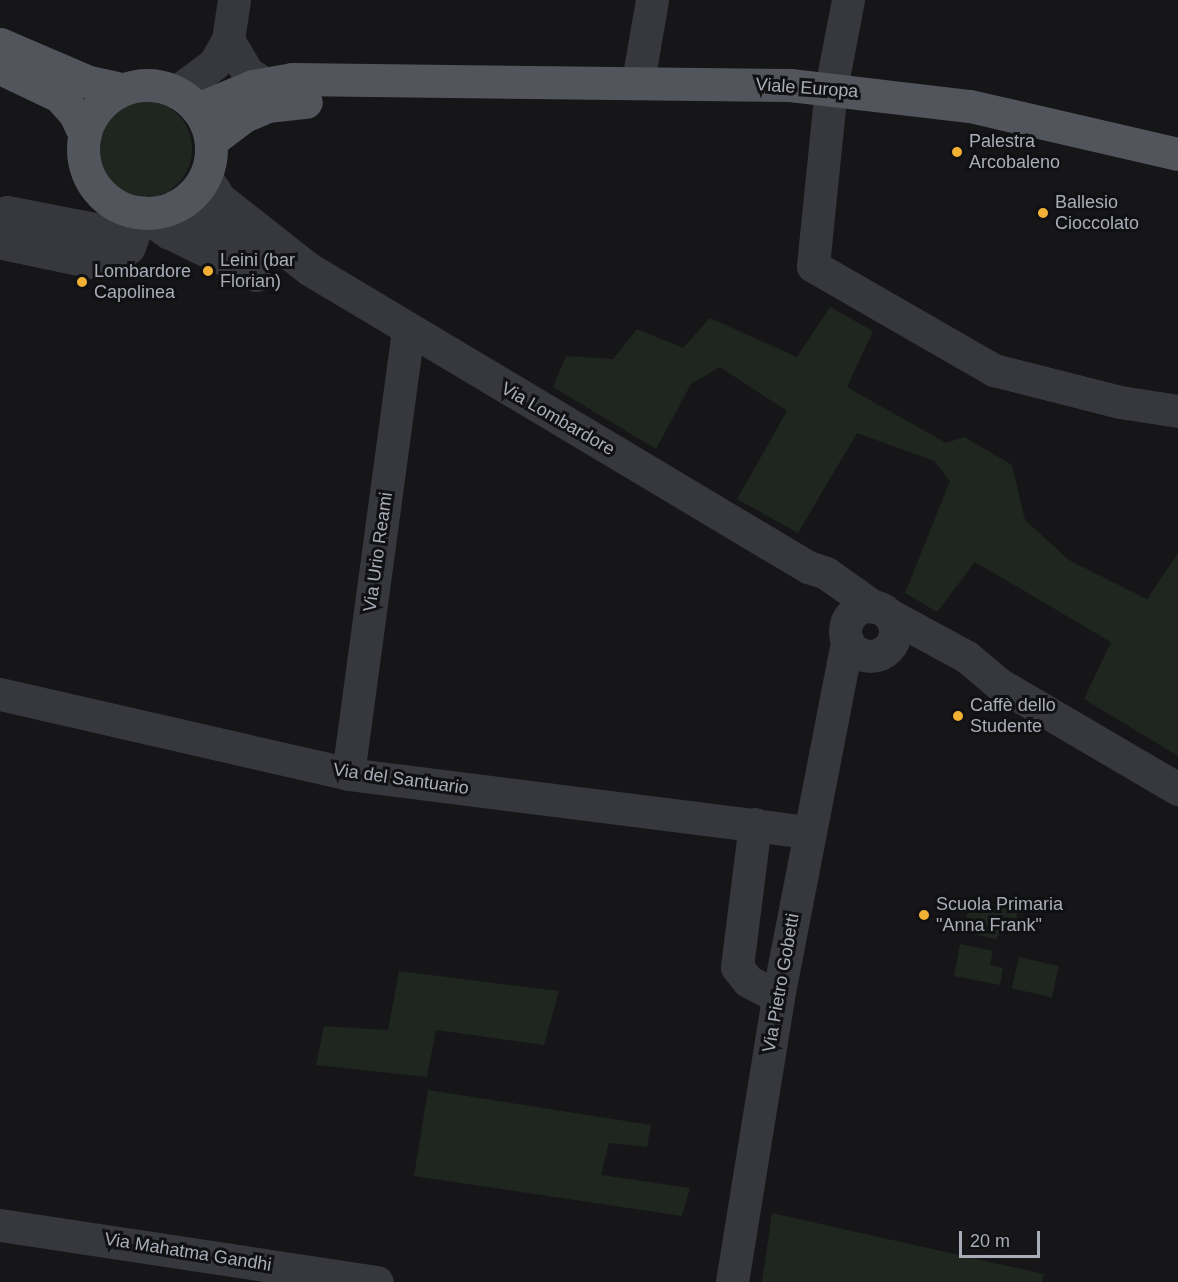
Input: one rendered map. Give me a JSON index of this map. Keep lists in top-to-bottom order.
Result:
{
  "streets": {
    "main road": ["Viale Europa"],
    "street": [
      "Via Lombardore",
      "Via Urio Reami",
      "Via del Santuario",
      "Via Pietro Gobetti",
      "Via Mahatma Gandhi"
    ]
  },
  "crossings": [
    ["Viale Europa", "Via Lombardore"],
    ["Via Lombardore", "Via Urio Reami"],
    ["Via Lombardore", "Via Pietro Gobetti"],
    ["Via Urio Reami", "Via del Santuario"],
    ["Via del Santuario", "Via Pietro Gobetti"]
  ],
  "places": [
    "Palestra Arcobaleno",
    "Ballesio Cioccolato",
    "Leini (bar Florian)",
    "Lombardore Capolinea",
    "Caffè dello Studente",
    "Scuola Primaria \"Anna Frank\""
  ],
  "scale_bar": "20 m"
}
